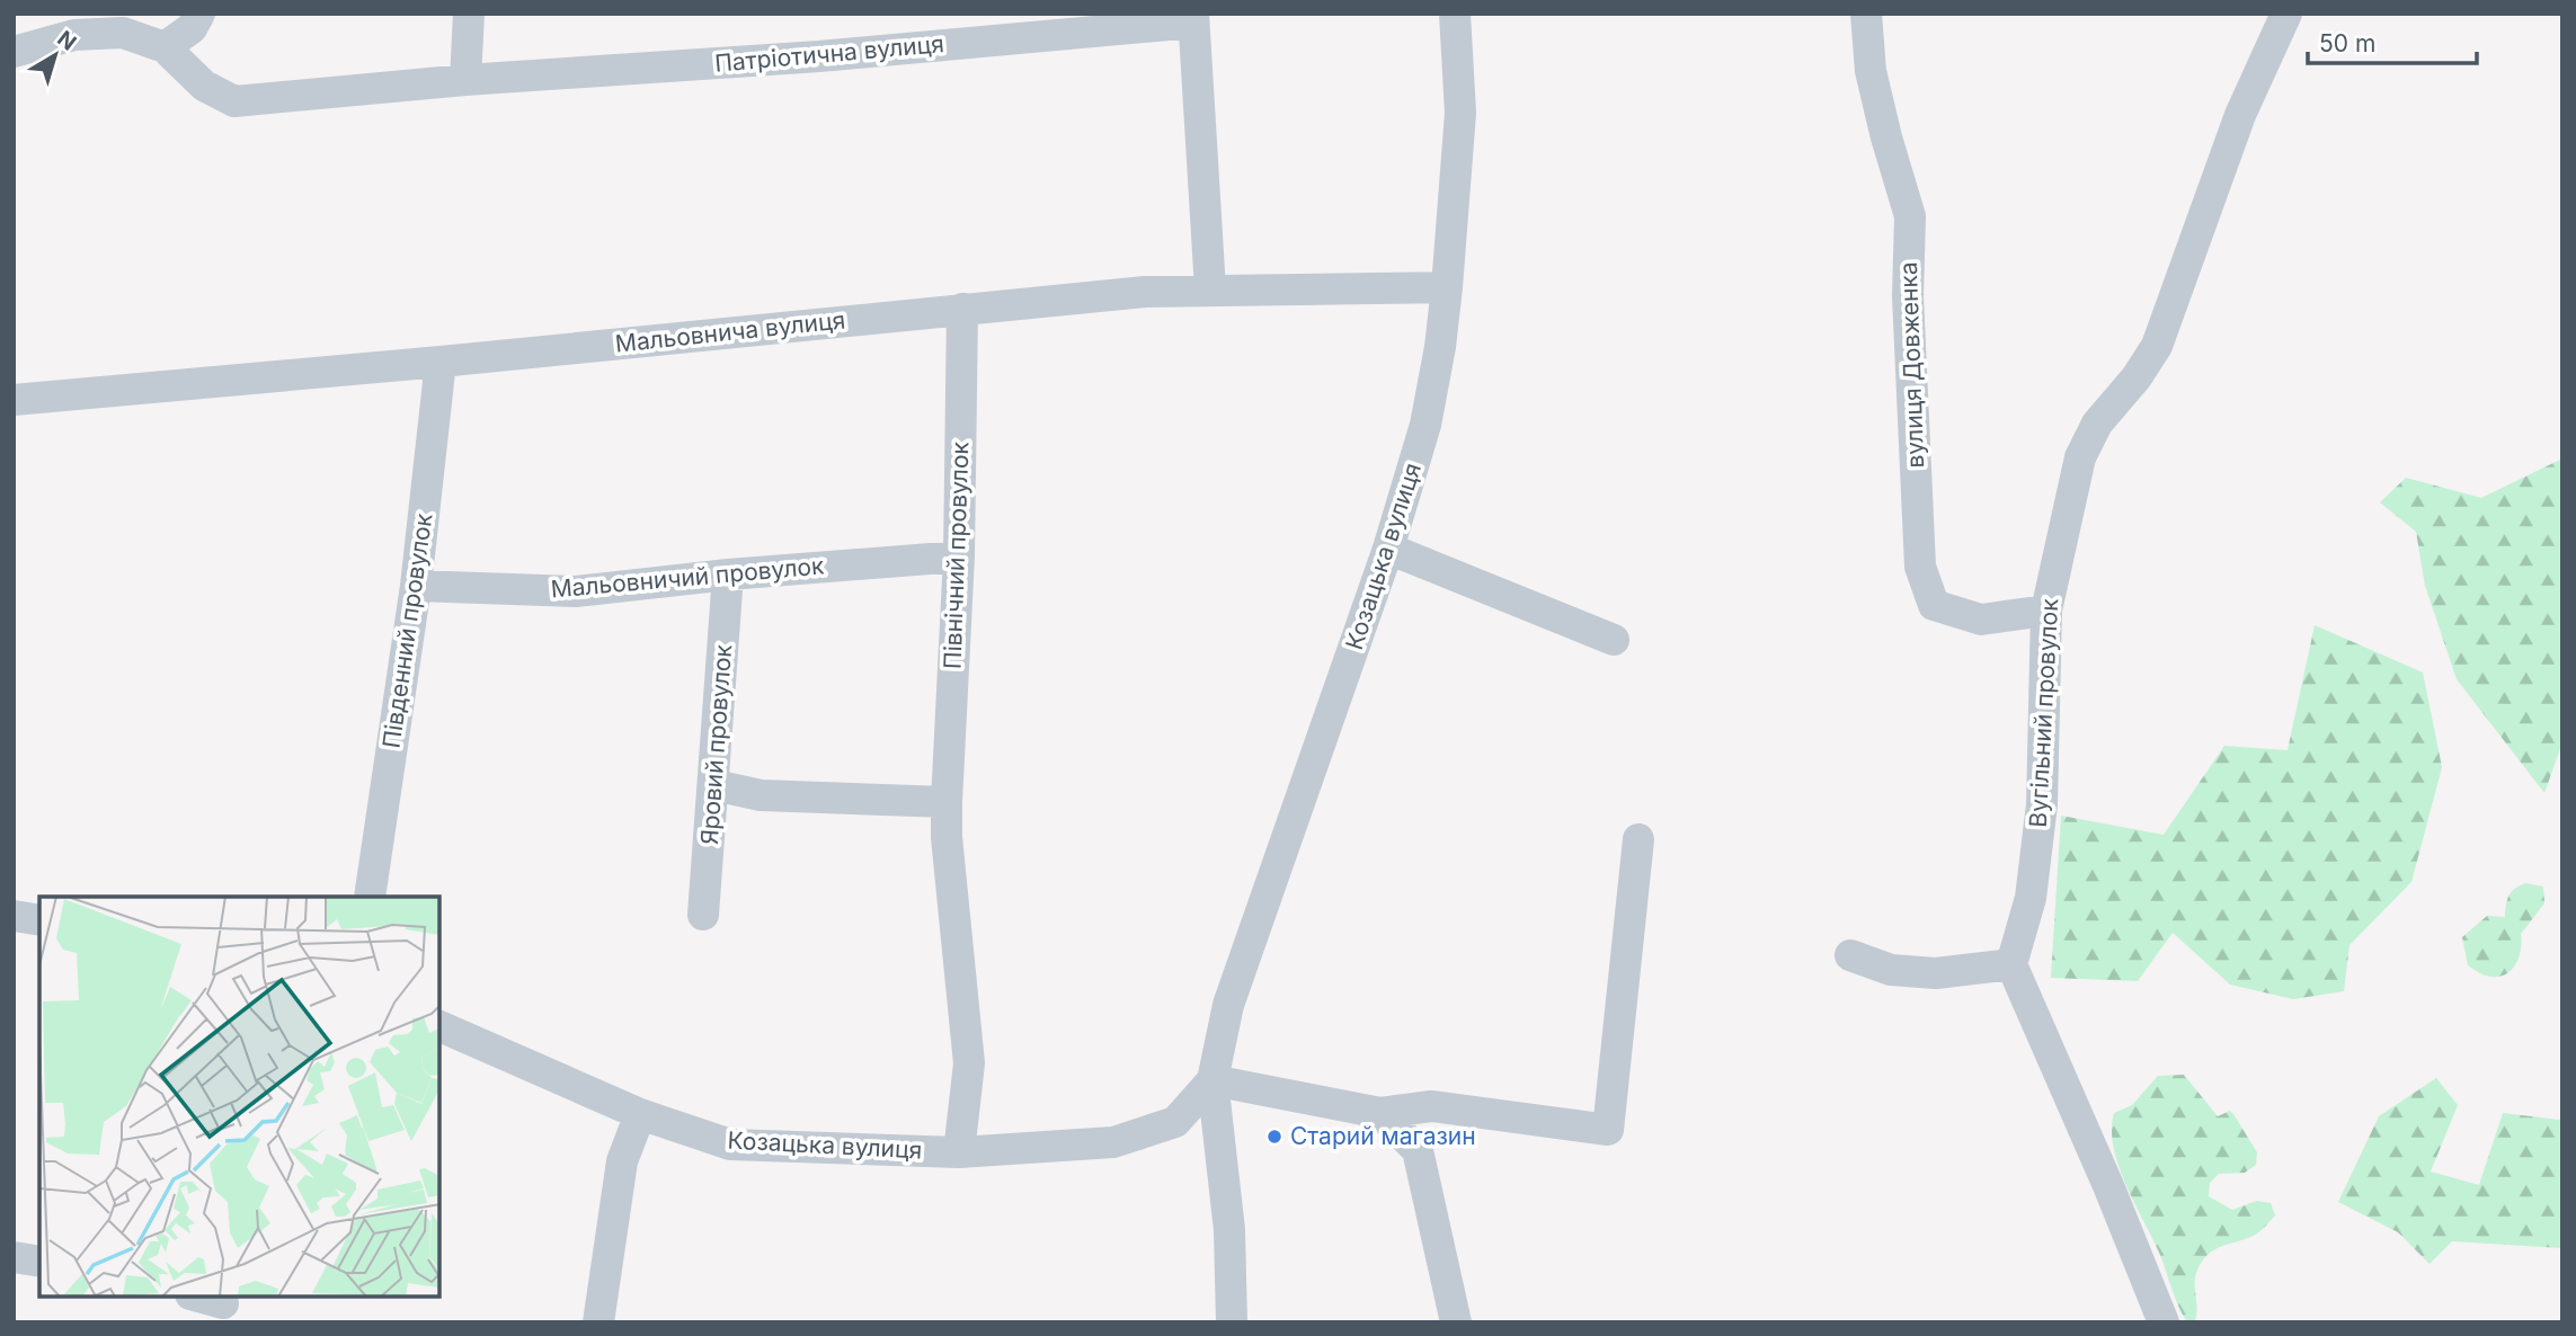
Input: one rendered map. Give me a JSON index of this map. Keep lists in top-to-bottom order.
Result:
{
  "streets": {
    "street": [
      "Патріотична вулиця",
      "Мальовнича вулиця",
      "вулиця Довженка",
      "Північний провулок",
      "Козацька вулиця",
      "Мальовничий провулок",
      "Південний провулок",
      "Вугільний провулок",
      "Яровий провулок"
    ]
  },
  "crossings": [
    ["Патріотична вулиця", "Мальовнича вулиця"],
    ["Мальовнича вулиця", "Північний провулок"],
    ["Мальовнича вулиця", "Козацька вулиця"],
    ["Мальовнича вулиця", "Південний провулок"],
    ["вулиця Довженка", "Вугільний провулок"],
    ["Північний провулок", "Козацька вулиця"],
    ["Північний провулок", "Мальовничий провулок"],
    ["Мальовничий провулок", "Південний провулок"],
    ["Мальовничий провулок", "Яровий провулок"]
  ],
  "places": ["Старий магазин"],
  "scale_bar": "50 m",
  "north": "top right"
}
